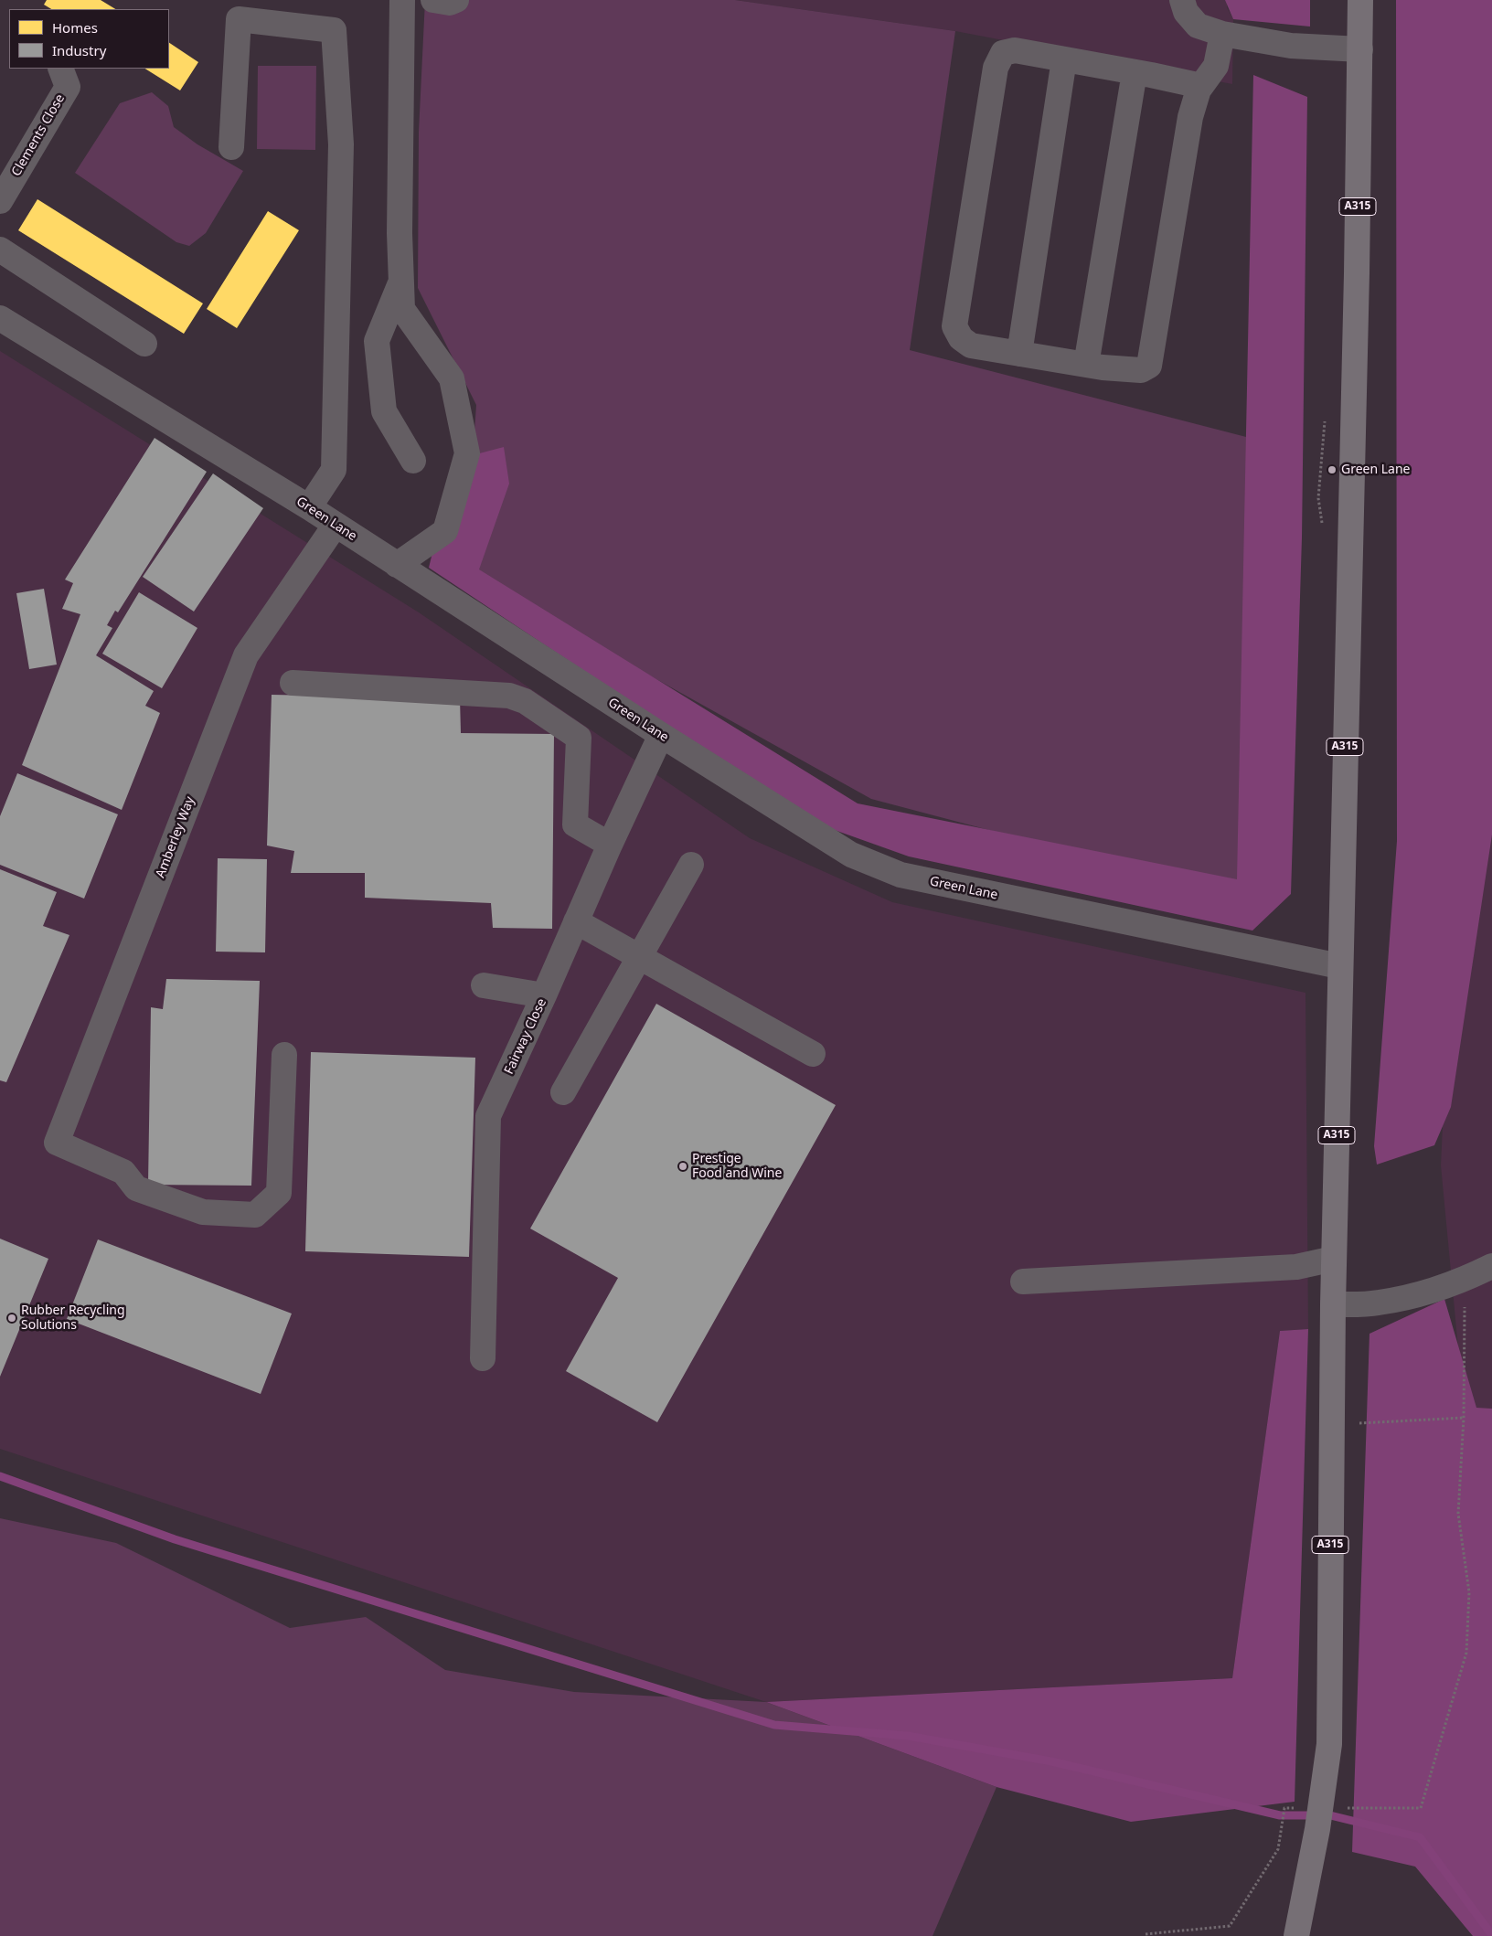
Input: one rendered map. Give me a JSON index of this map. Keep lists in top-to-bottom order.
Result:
{
  "streets": {
    "main road": ["A315"],
    "street": [
      "Clements Close",
      "Green Lane",
      "Amberley Way",
      "Fairway Close"
    ]
  },
  "crossings": [
    ["A315", "Green Lane"],
    ["Green Lane", "Amberley Way"],
    ["Green Lane", "Fairway Close"]
  ],
  "places": ["Green Lane", "Prestige Food and Wine", "Rubber Recycling Solutions"],
  "legend": ["Homes", "Industry"]
}
